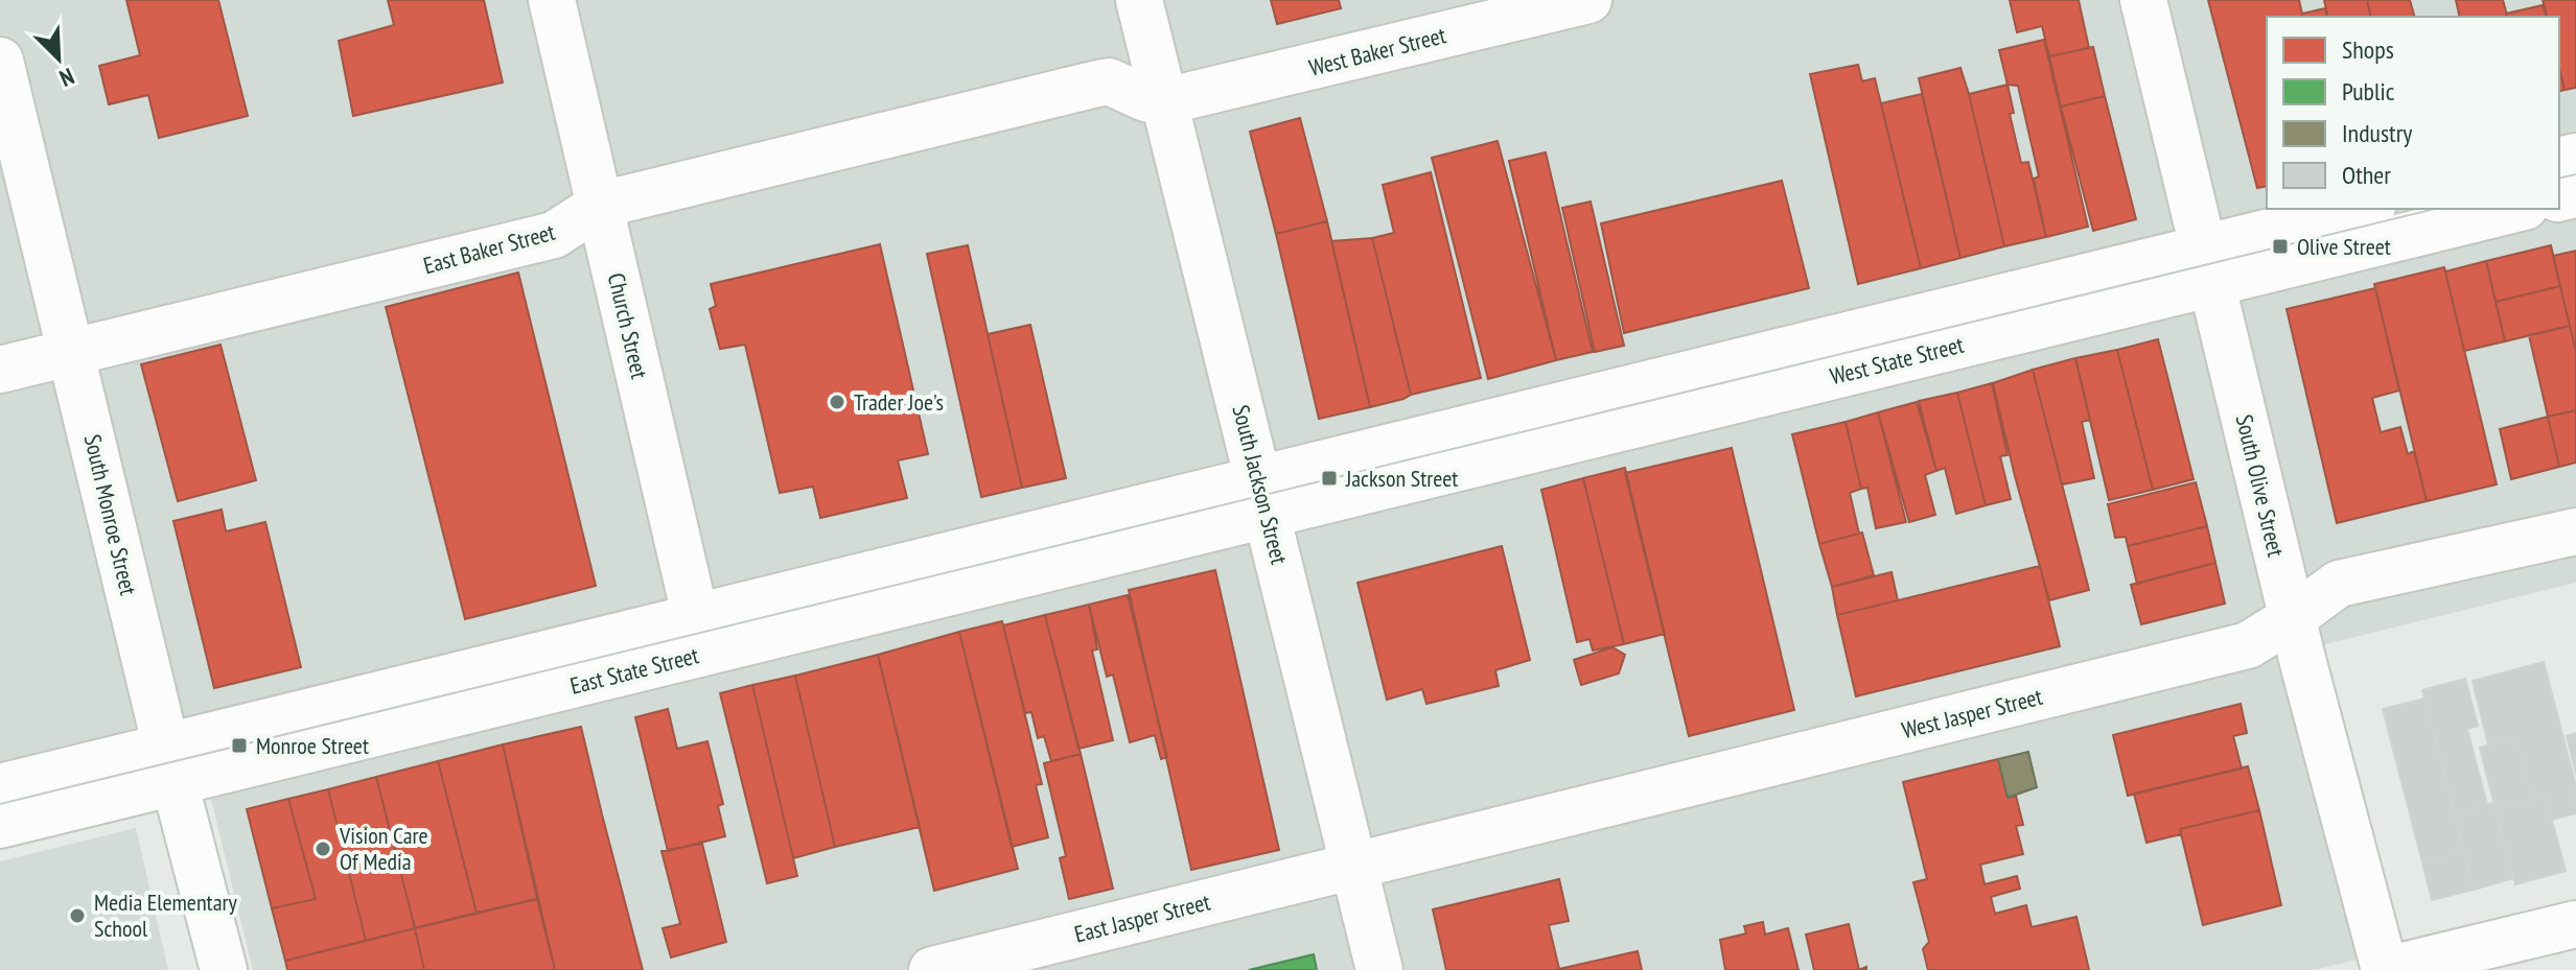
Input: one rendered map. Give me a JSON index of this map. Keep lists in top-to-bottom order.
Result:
{
  "streets": {
    "street": [
      "West Baker Street",
      "East Baker Street",
      "Church Street",
      "West State Street",
      "South Jackson Street",
      "South Olive Street",
      "South Monroe Street",
      "East State Street",
      "West Jasper Street",
      "East Jasper Street"
    ]
  },
  "crossings": [
    ["West Baker Street", "East Baker Street"],
    ["West Baker Street", "South Jackson Street"],
    ["East Baker Street", "Church Street"],
    ["East Baker Street", "South Jackson Street"],
    ["East Baker Street", "South Monroe Street"],
    ["Church Street", "East State Street"],
    ["West State Street", "South Jackson Street"],
    ["West State Street", "South Olive Street"],
    ["West State Street", "East State Street"],
    ["South Jackson Street", "East State Street"],
    ["South Jackson Street", "West Jasper Street"],
    ["South Jackson Street", "East Jasper Street"],
    ["South Olive Street", "West Jasper Street"],
    ["South Monroe Street", "East State Street"],
    ["West Jasper Street", "East Jasper Street"]
  ],
  "places": {
    "transit": ["Olive Street", "Jackson Street", "Monroe Street"],
    "other": ["Trader Joe's", "Vision Care Of Media", "Media Elementary School"]
  },
  "legend": [
    "Shops",
    "Public",
    "Industry",
    "Other"
  ],
  "north": "bottom right"
}
